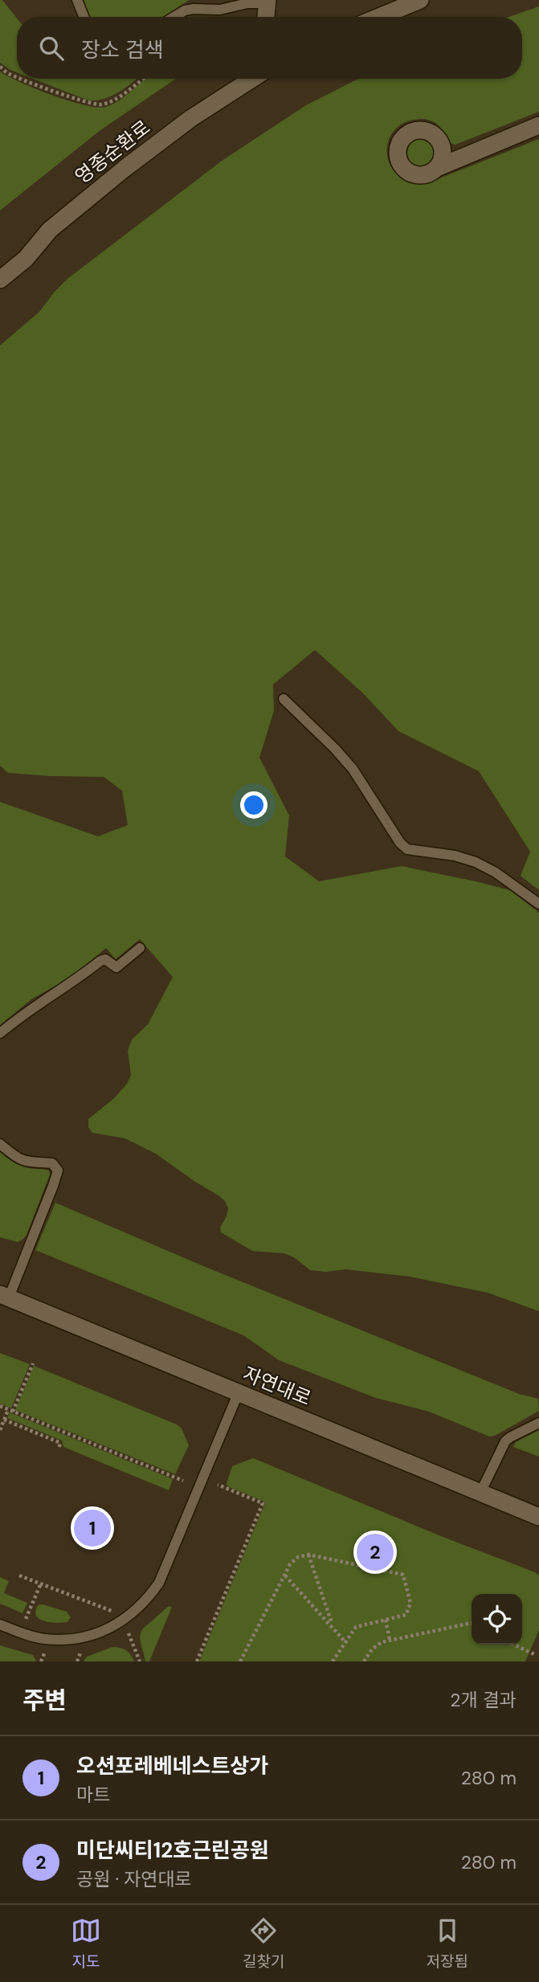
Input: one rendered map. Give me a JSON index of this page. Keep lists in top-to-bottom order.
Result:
{
  "streets": {
    "main road": ["영종순환로", "자연대로"]
  },
  "page": {
    "search": "장소 검색",
    "pins": ["1", "2"],
    "heading": ["주변", "2개 결과"],
    "list": [
      {
        "mark": "1",
        "name": "오션포레베네스트상가",
        "note": "마트",
        "value": "280 m"
      },
      {
        "mark": "2",
        "name": "미단씨티12호근린공원",
        "note": "공원 · 자연대로",
        "value": "280 m"
      }
    ],
    "nav": ["지도", "길찾기", "저장됨"]
  }
}
